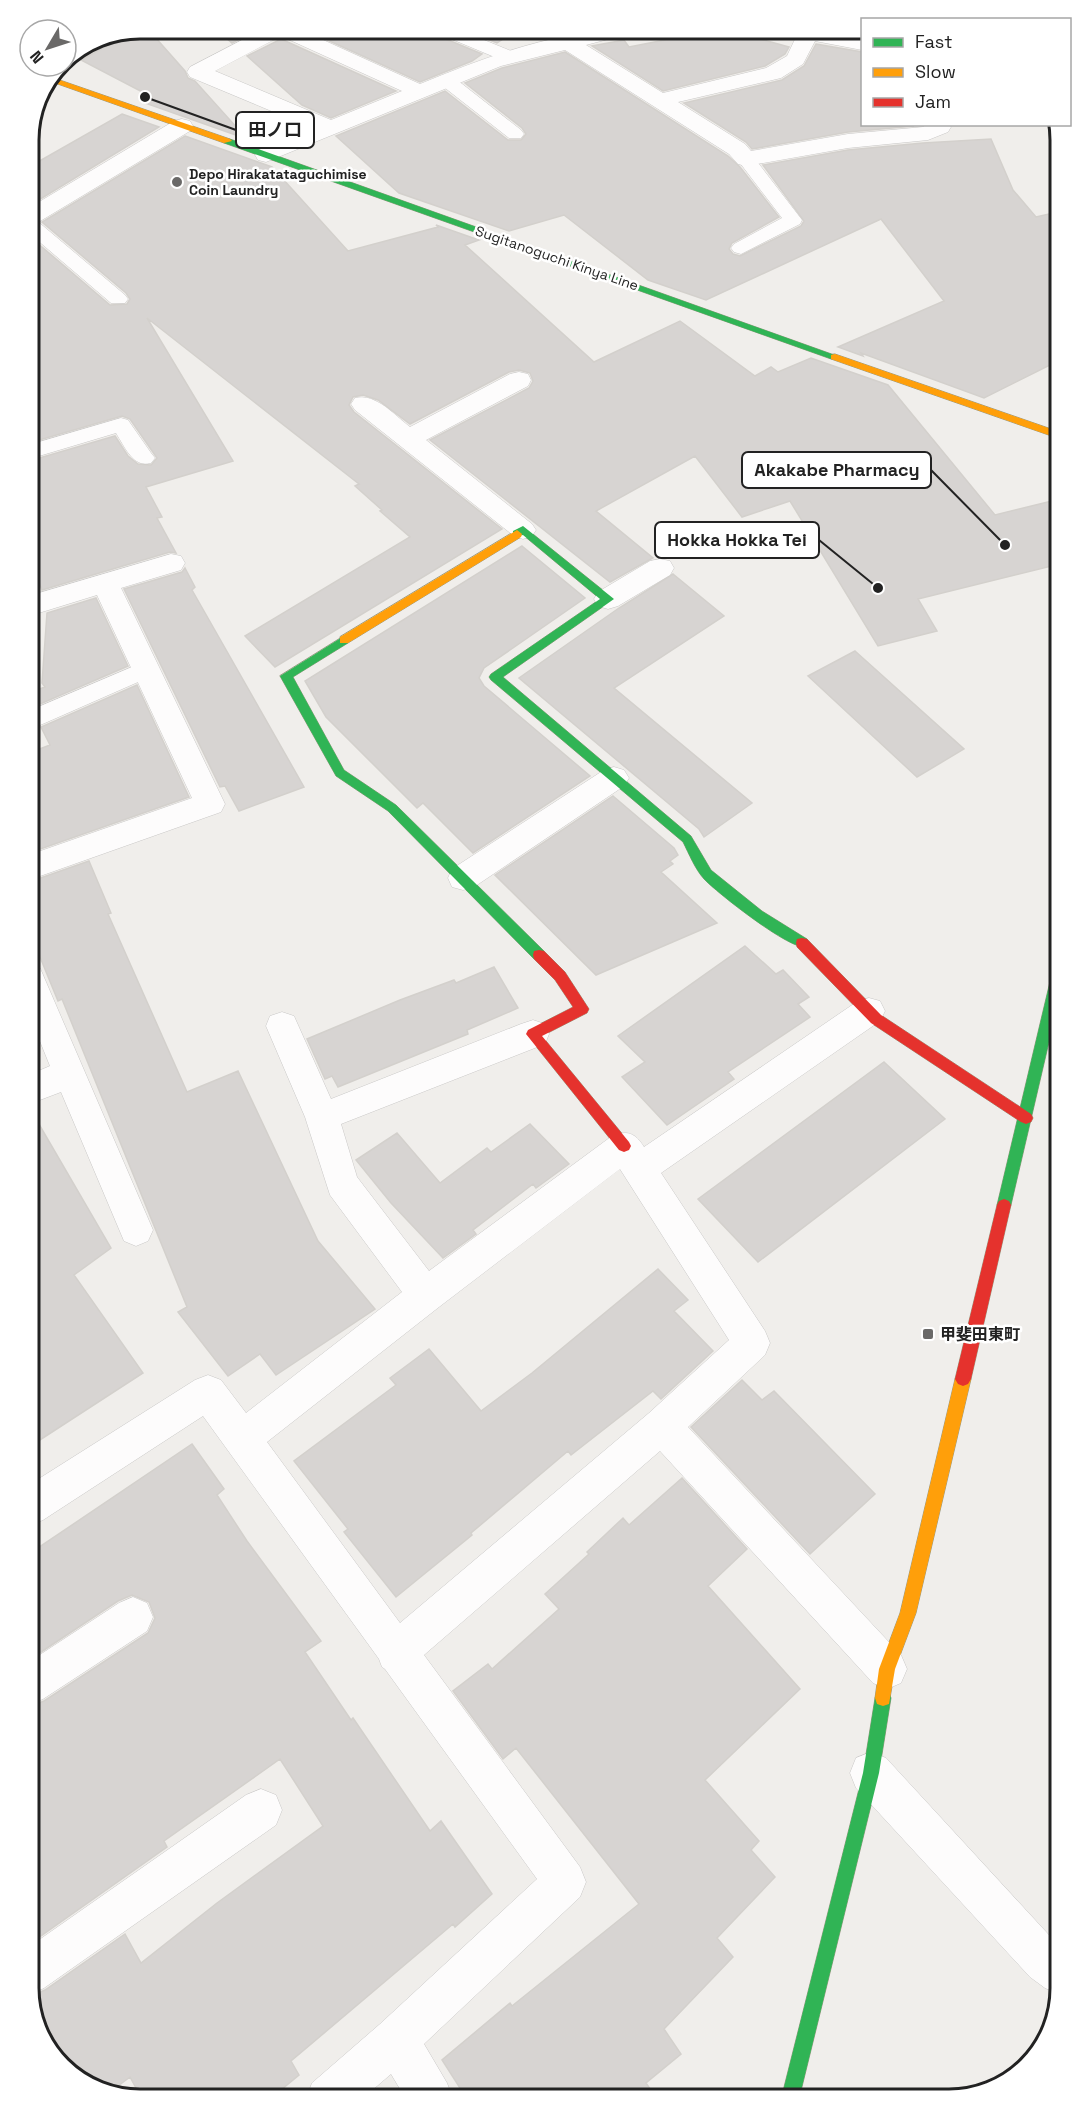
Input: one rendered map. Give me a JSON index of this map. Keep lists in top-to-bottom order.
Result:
{
  "streets": {
    "street": ["Sugitanoguchi Kinya Line"]
  },
  "places": {
    "other": [
      "田ノ口",
      "Depo Hirakatataguchimise Coin Laundry",
      "Akakabe Pharmacy",
      "Hokka Hokka Tei"
    ],
    "transit": ["甲斐田東町"]
  },
  "legend": ["Fast", "Slow", "Jam"],
  "north": "bottom left"
}
